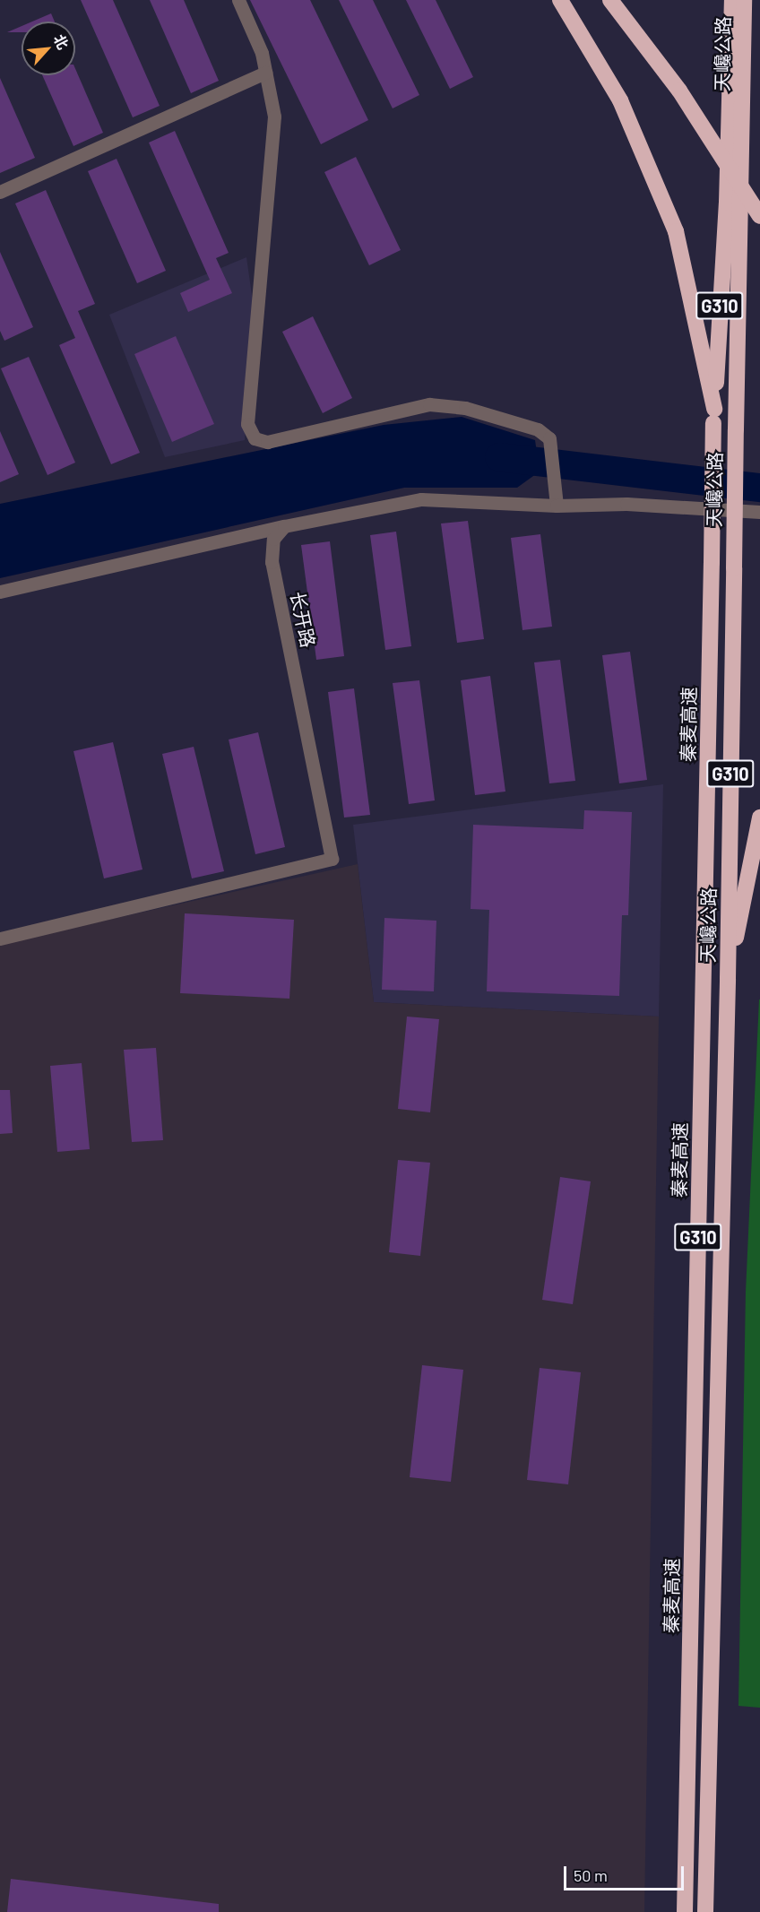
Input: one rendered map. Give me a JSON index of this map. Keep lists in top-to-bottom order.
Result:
{
  "streets": {
    "highway": ["天巉公路", "G310", "秦麦高速"],
    "street": ["长开路"]
  },
  "crossings": [
    ["天巉公路", "G310"],
    ["天巉公路", "秦麦高速"]
  ],
  "scale_bar": "50 m",
  "north": "top right"
}
